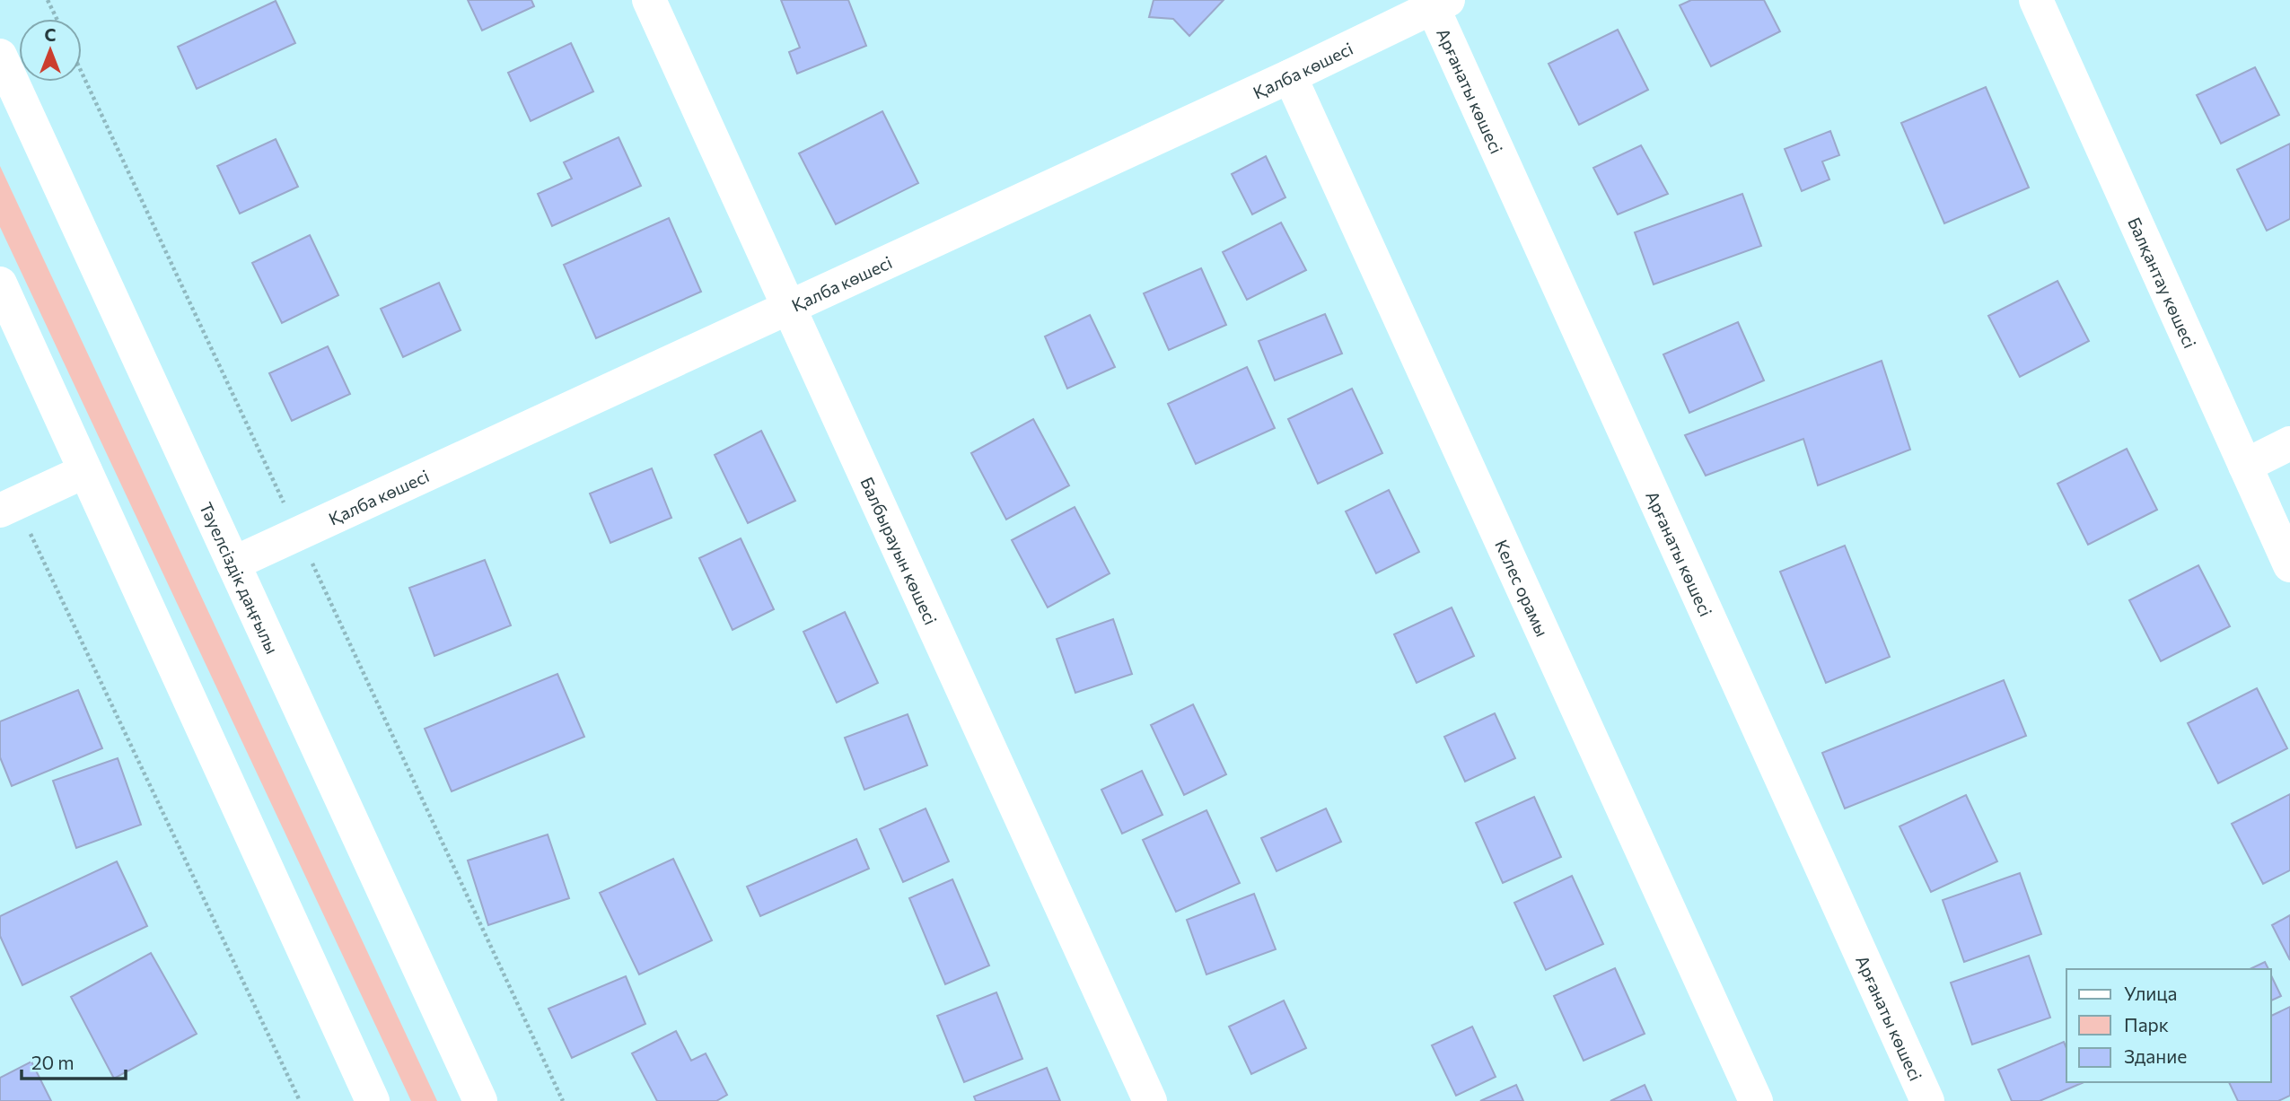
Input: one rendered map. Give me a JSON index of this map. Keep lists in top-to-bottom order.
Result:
{
  "streets": {
    "street": [
      "Қалба көшесі",
      "Арғанаты көшесі",
      "Балқантау көшесі",
      "Балбырауын көшесі",
      "Тәуелсіздік даңғылы",
      "Келес орамы"
    ]
  },
  "crossings": [
    ["Қалба көшесі", "Арғанаты көшесі"],
    ["Қалба көшесі", "Балбырауын көшесі"],
    ["Қалба көшесі", "Тәуелсіздік даңғылы"],
    ["Қалба көшесі", "Келес орамы"]
  ],
  "legend": ["Улица", "Парк", "Здание"],
  "scale_bar": "20 m",
  "north": "top"
}
